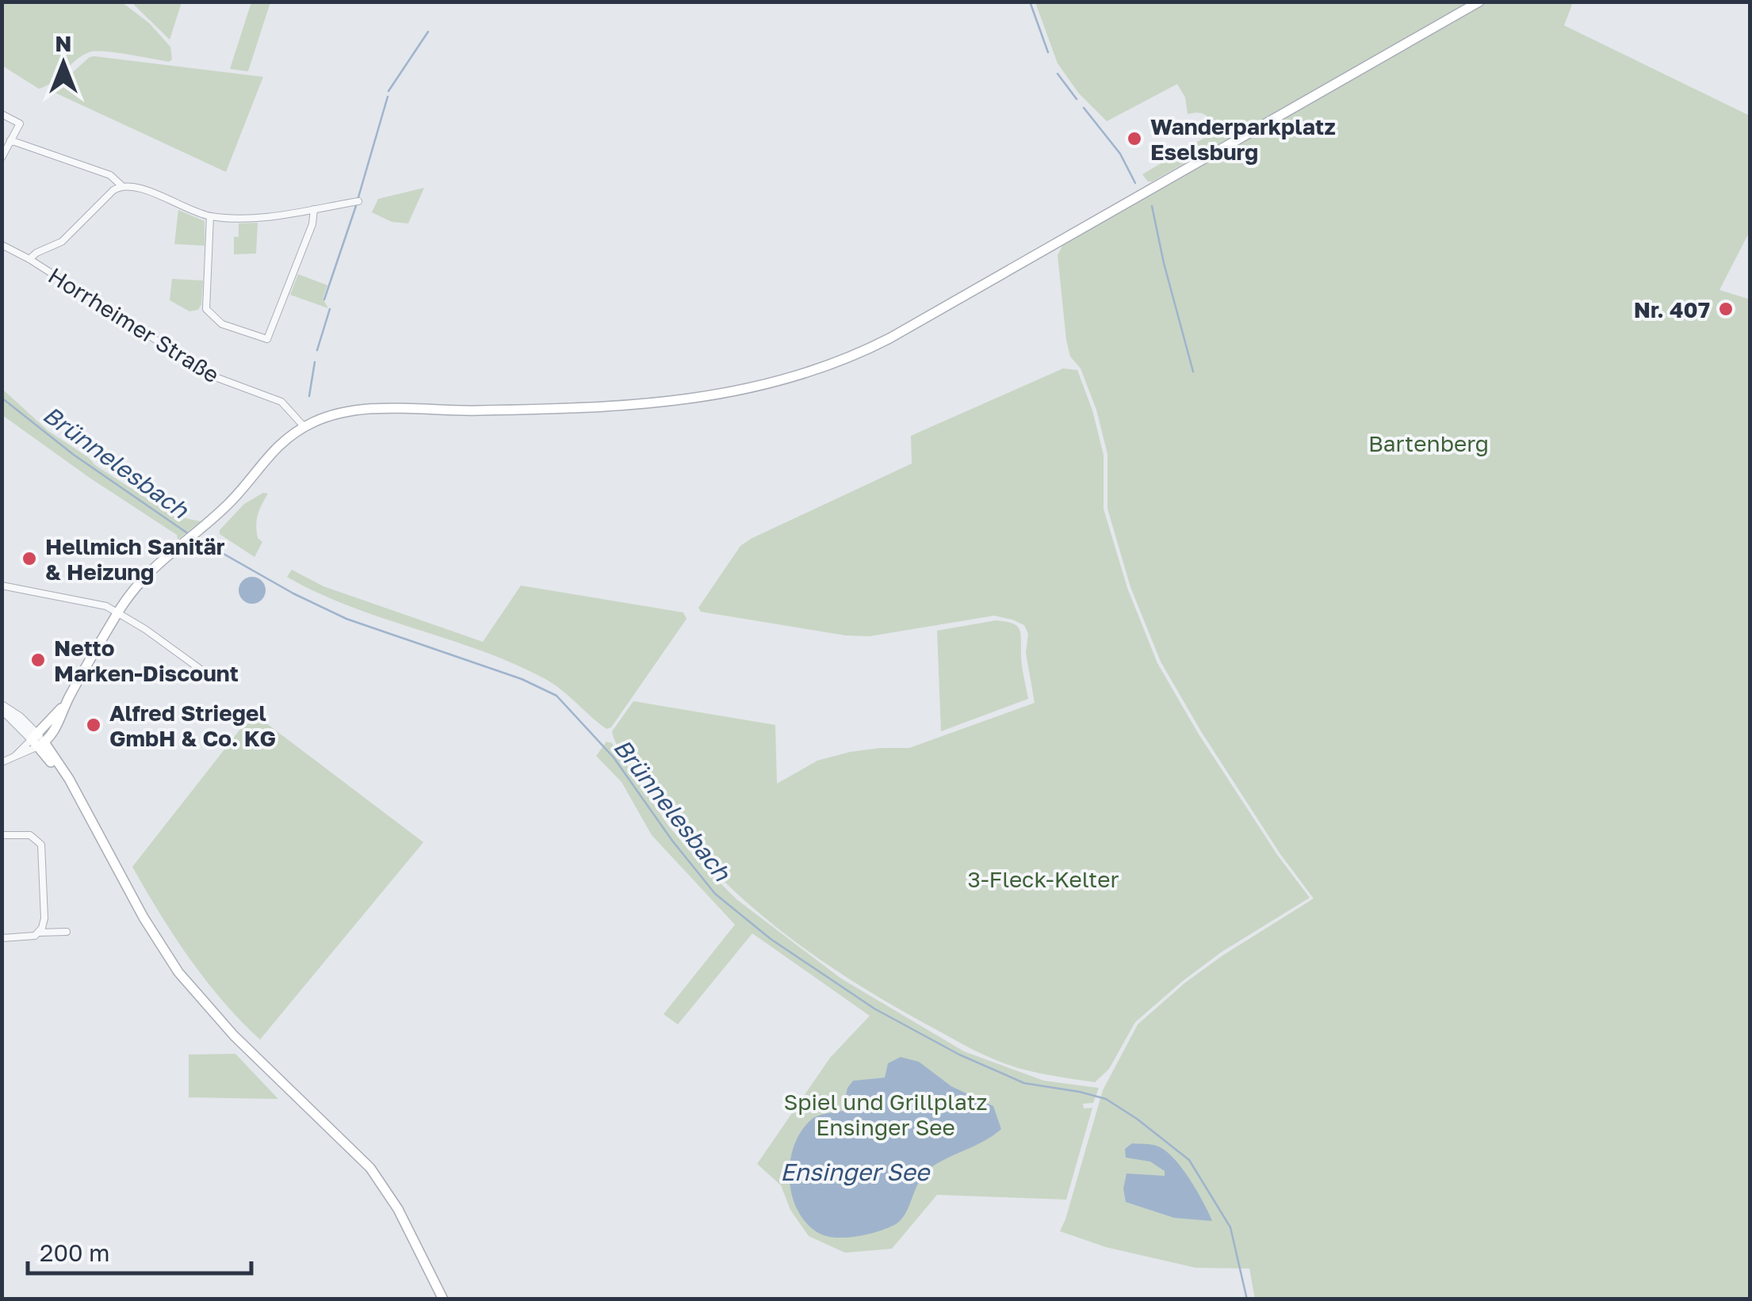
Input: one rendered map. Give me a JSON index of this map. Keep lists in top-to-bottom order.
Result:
{
  "streets": {
    "street": ["Horrheimer Straße"]
  },
  "water": ["Brünnelesbach", "Ensinger See"],
  "parks": ["Bartenberg", "3-Fleck-Kelter", "Spiel und Grillplatz Ensinger See"],
  "places": [
    "Wanderparkplatz Eselsburg",
    "Nr. 407",
    "Hellmich Sanitär & Heizung",
    "Netto Marken-Discount",
    "Alfred Striegel GmbH & Co. KG"
  ],
  "scale_bar": "200 m",
  "north": "top"
}
